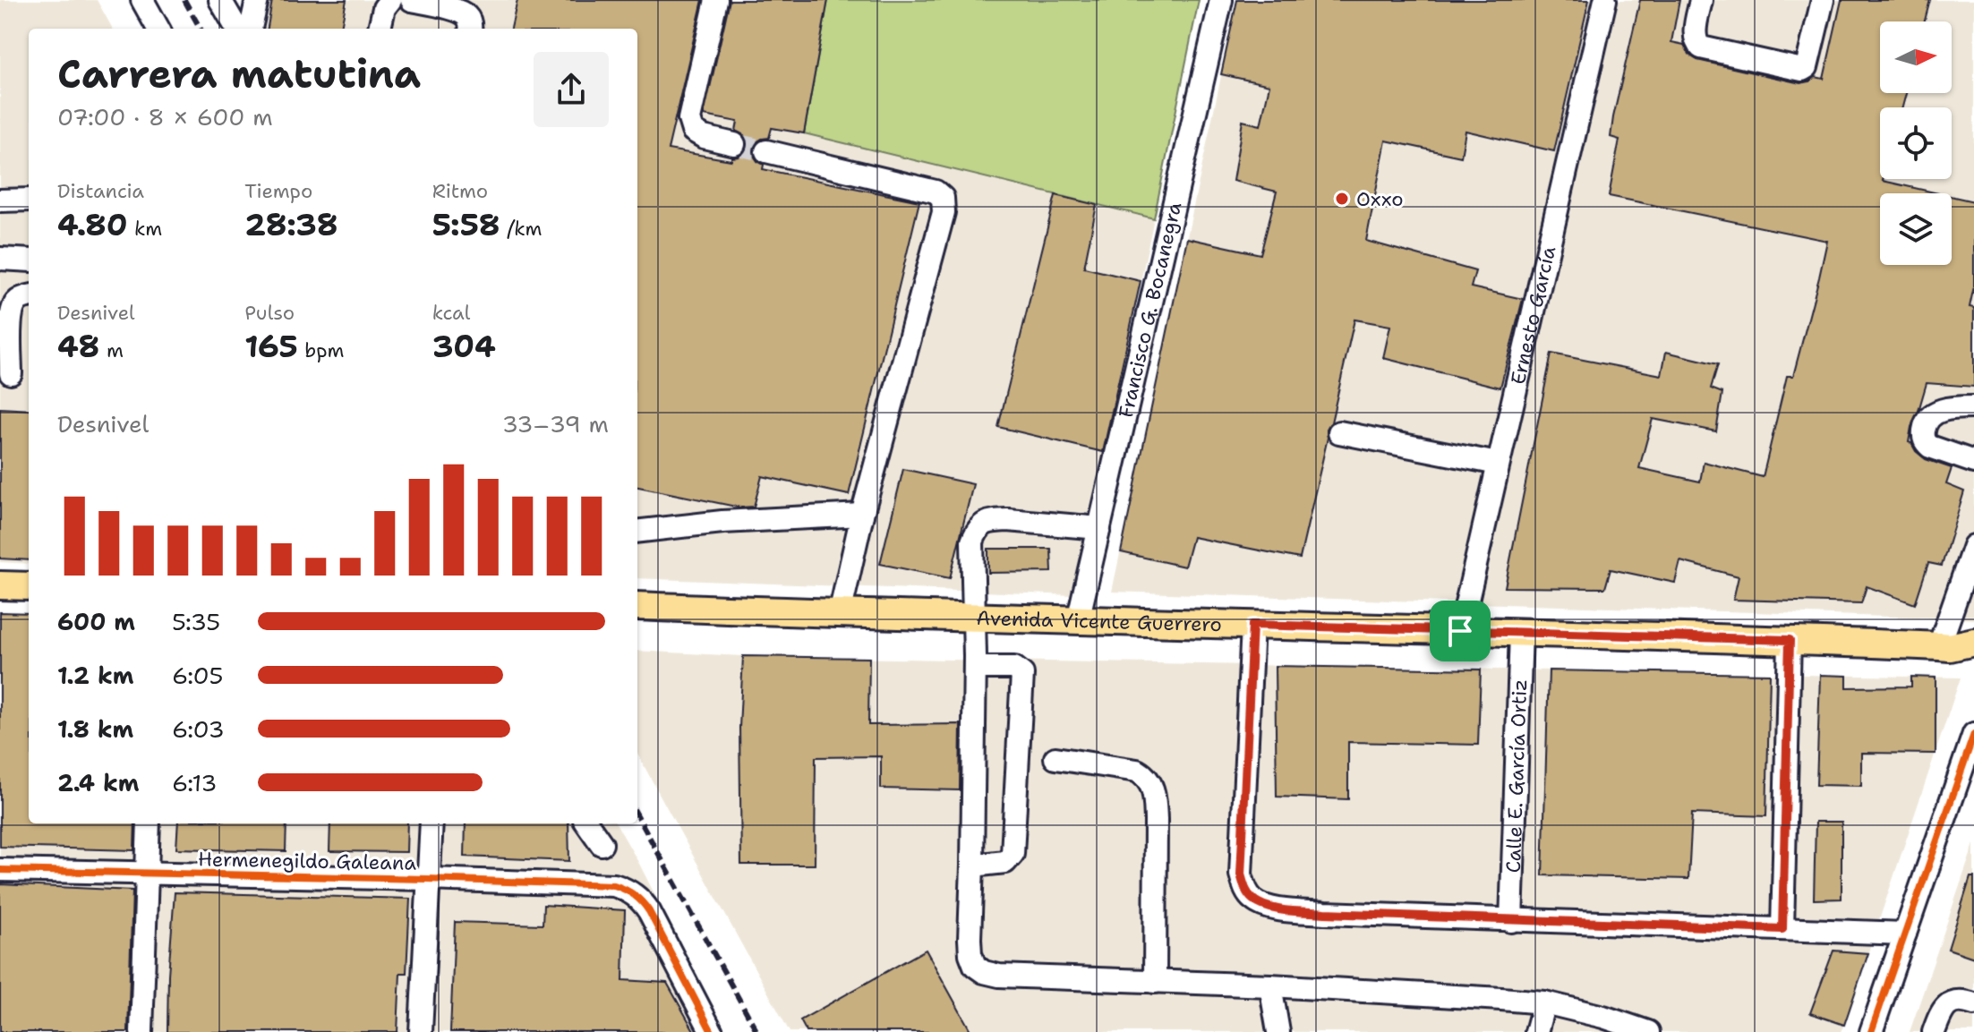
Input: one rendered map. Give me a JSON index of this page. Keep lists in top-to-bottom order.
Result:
{
  "streets": {
    "main road": ["Avenida Vicente Guerrero"],
    "street": [
      "Francisco G. Bocanegra",
      "Ernesto García",
      "Calle E. García Ortiz",
      "Hermenegildo Galeana"
    ]
  },
  "crossings": [
    ["Francisco G. Bocanegra", "Avenida Vicente Guerrero"],
    ["Ernesto García", "Avenida Vicente Guerrero"],
    ["Avenida Vicente Guerrero", "Calle E. García Ortiz"]
  ],
  "places": ["Oxxo"],
  "north": "right",
  "page": {
    "heading": ["Carrera matutina", "07:00 · 8 × 600 m"],
    "stats": [
      ["Distancia", "4.80 km"],
      ["Tiempo", "28:38"],
      ["Ritmo", "5:58 /km"],
      ["Desnivel", "48 m"],
      ["Pulso", "165 bpm"],
      ["kcal", "304"]
    ],
    "chart": ["Desnivel", "33–39 m"],
    "list": [
      {
        "name": "600 m",
        "note": "5:35"
      },
      {
        "name": "1.2 km",
        "note": "6:05"
      },
      {
        "name": "1.8 km",
        "note": "6:03"
      },
      {
        "name": "2.4 km",
        "note": "6:13"
      }
    ]
  }
}
